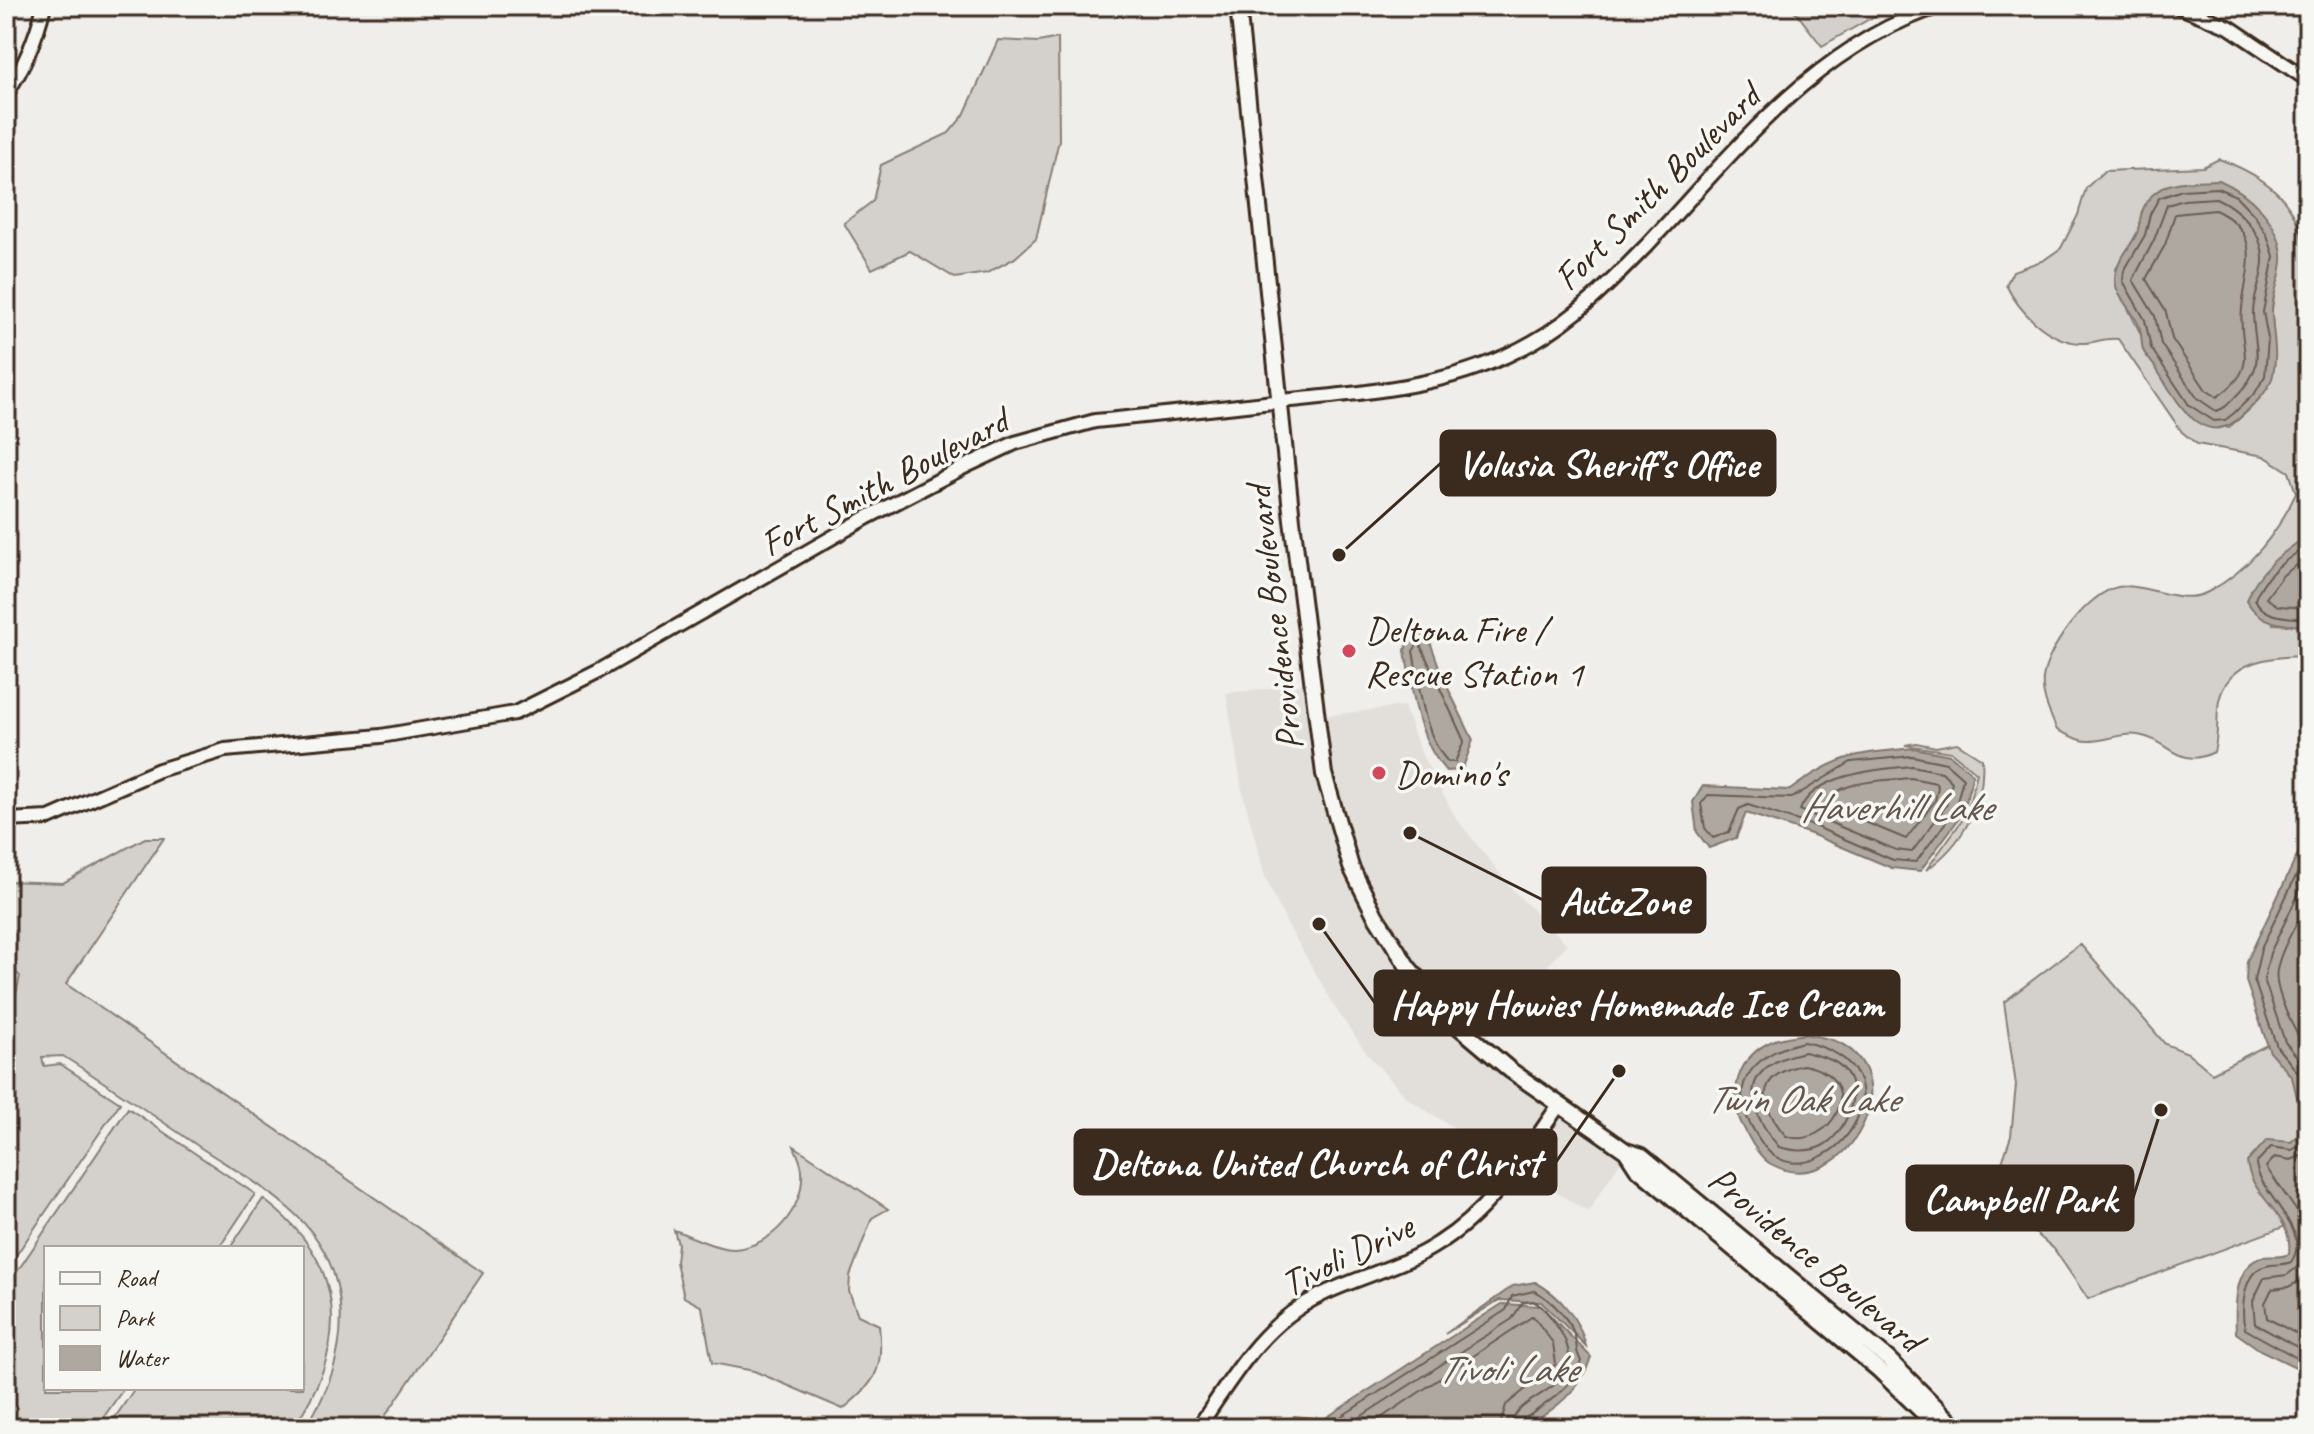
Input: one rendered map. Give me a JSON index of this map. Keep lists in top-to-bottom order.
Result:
{
  "streets": {
    "main road": ["Providence Boulevard"],
    "street": ["Fort Smith Boulevard", "Tivoli Drive"]
  },
  "crossings": [
    ["Fort Smith Boulevard", "Providence Boulevard"],
    ["Providence Boulevard", "Tivoli Drive"]
  ],
  "water": ["Haverhill Lake", "Twin Oak Lake", "Tivoli Lake"],
  "places": [
    "Volusia Sheriff's Office",
    "Deltona Fire / Rescue Station 1",
    "Domino's",
    "AutoZone",
    "Happy Howies Homemade Ice Cream",
    "Deltona United Church of Christ",
    "Campbell Park"
  ],
  "legend": ["Road", "Park", "Water"]
}
